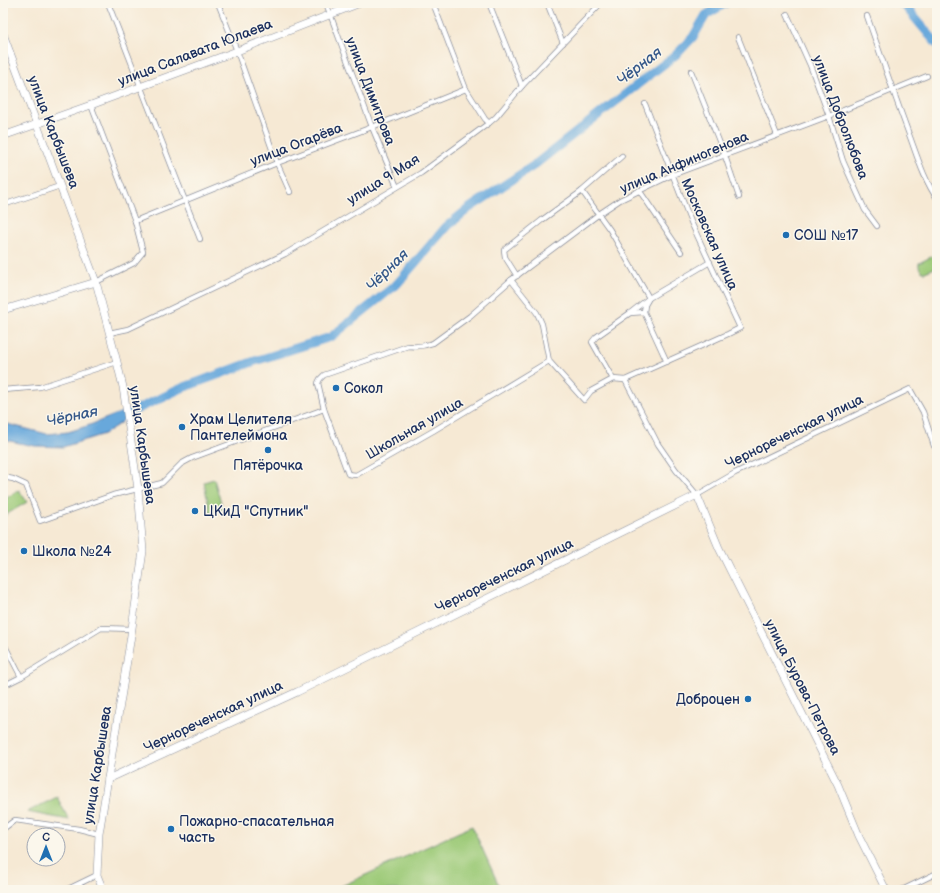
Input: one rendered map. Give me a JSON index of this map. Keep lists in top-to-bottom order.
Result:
{
  "streets": {
    "main road": [
      "улица Салавата Юлаева",
      "улица Карбышева",
      "Чернореченская улица",
      "улица Бурова-Петрова"
    ],
    "street": [
      "улица Димитрова",
      "улица Добролюбова",
      "улица Огарёва",
      "улица Анфиногенова",
      "улица 9 Мая",
      "Московская улица",
      "Школьная улица"
    ]
  },
  "crossings": [
    ["улица Салавата Юлаева", "улица Димитрова"],
    ["улица Салавата Юлаева", "улица Карбышева"],
    ["улица Димитрова", "улица Огарёва"],
    ["улица Димитрова", "улица 9 Мая"],
    ["улица Добролюбова", "улица Анфиногенова"],
    ["улица Карбышева", "улица 9 Мая"],
    ["улица Карбышева", "Чернореченская улица"],
    ["улица Анфиногенова", "Московская улица"],
    ["улица Анфиногенова", "Школьная улица"],
    ["Чернореченская улица", "улица Бурова-Петрова"]
  ],
  "water": ["Чёрная"],
  "places": [
    "СОШ №17",
    "Сокол",
    "Храм Целителя Пантелеймона",
    "Пятёрочка",
    "ЦКиД \"Спутник\"",
    "Школа №24",
    "Доброцен",
    "Пожарно-спасательная часть"
  ],
  "north": "top"
}
